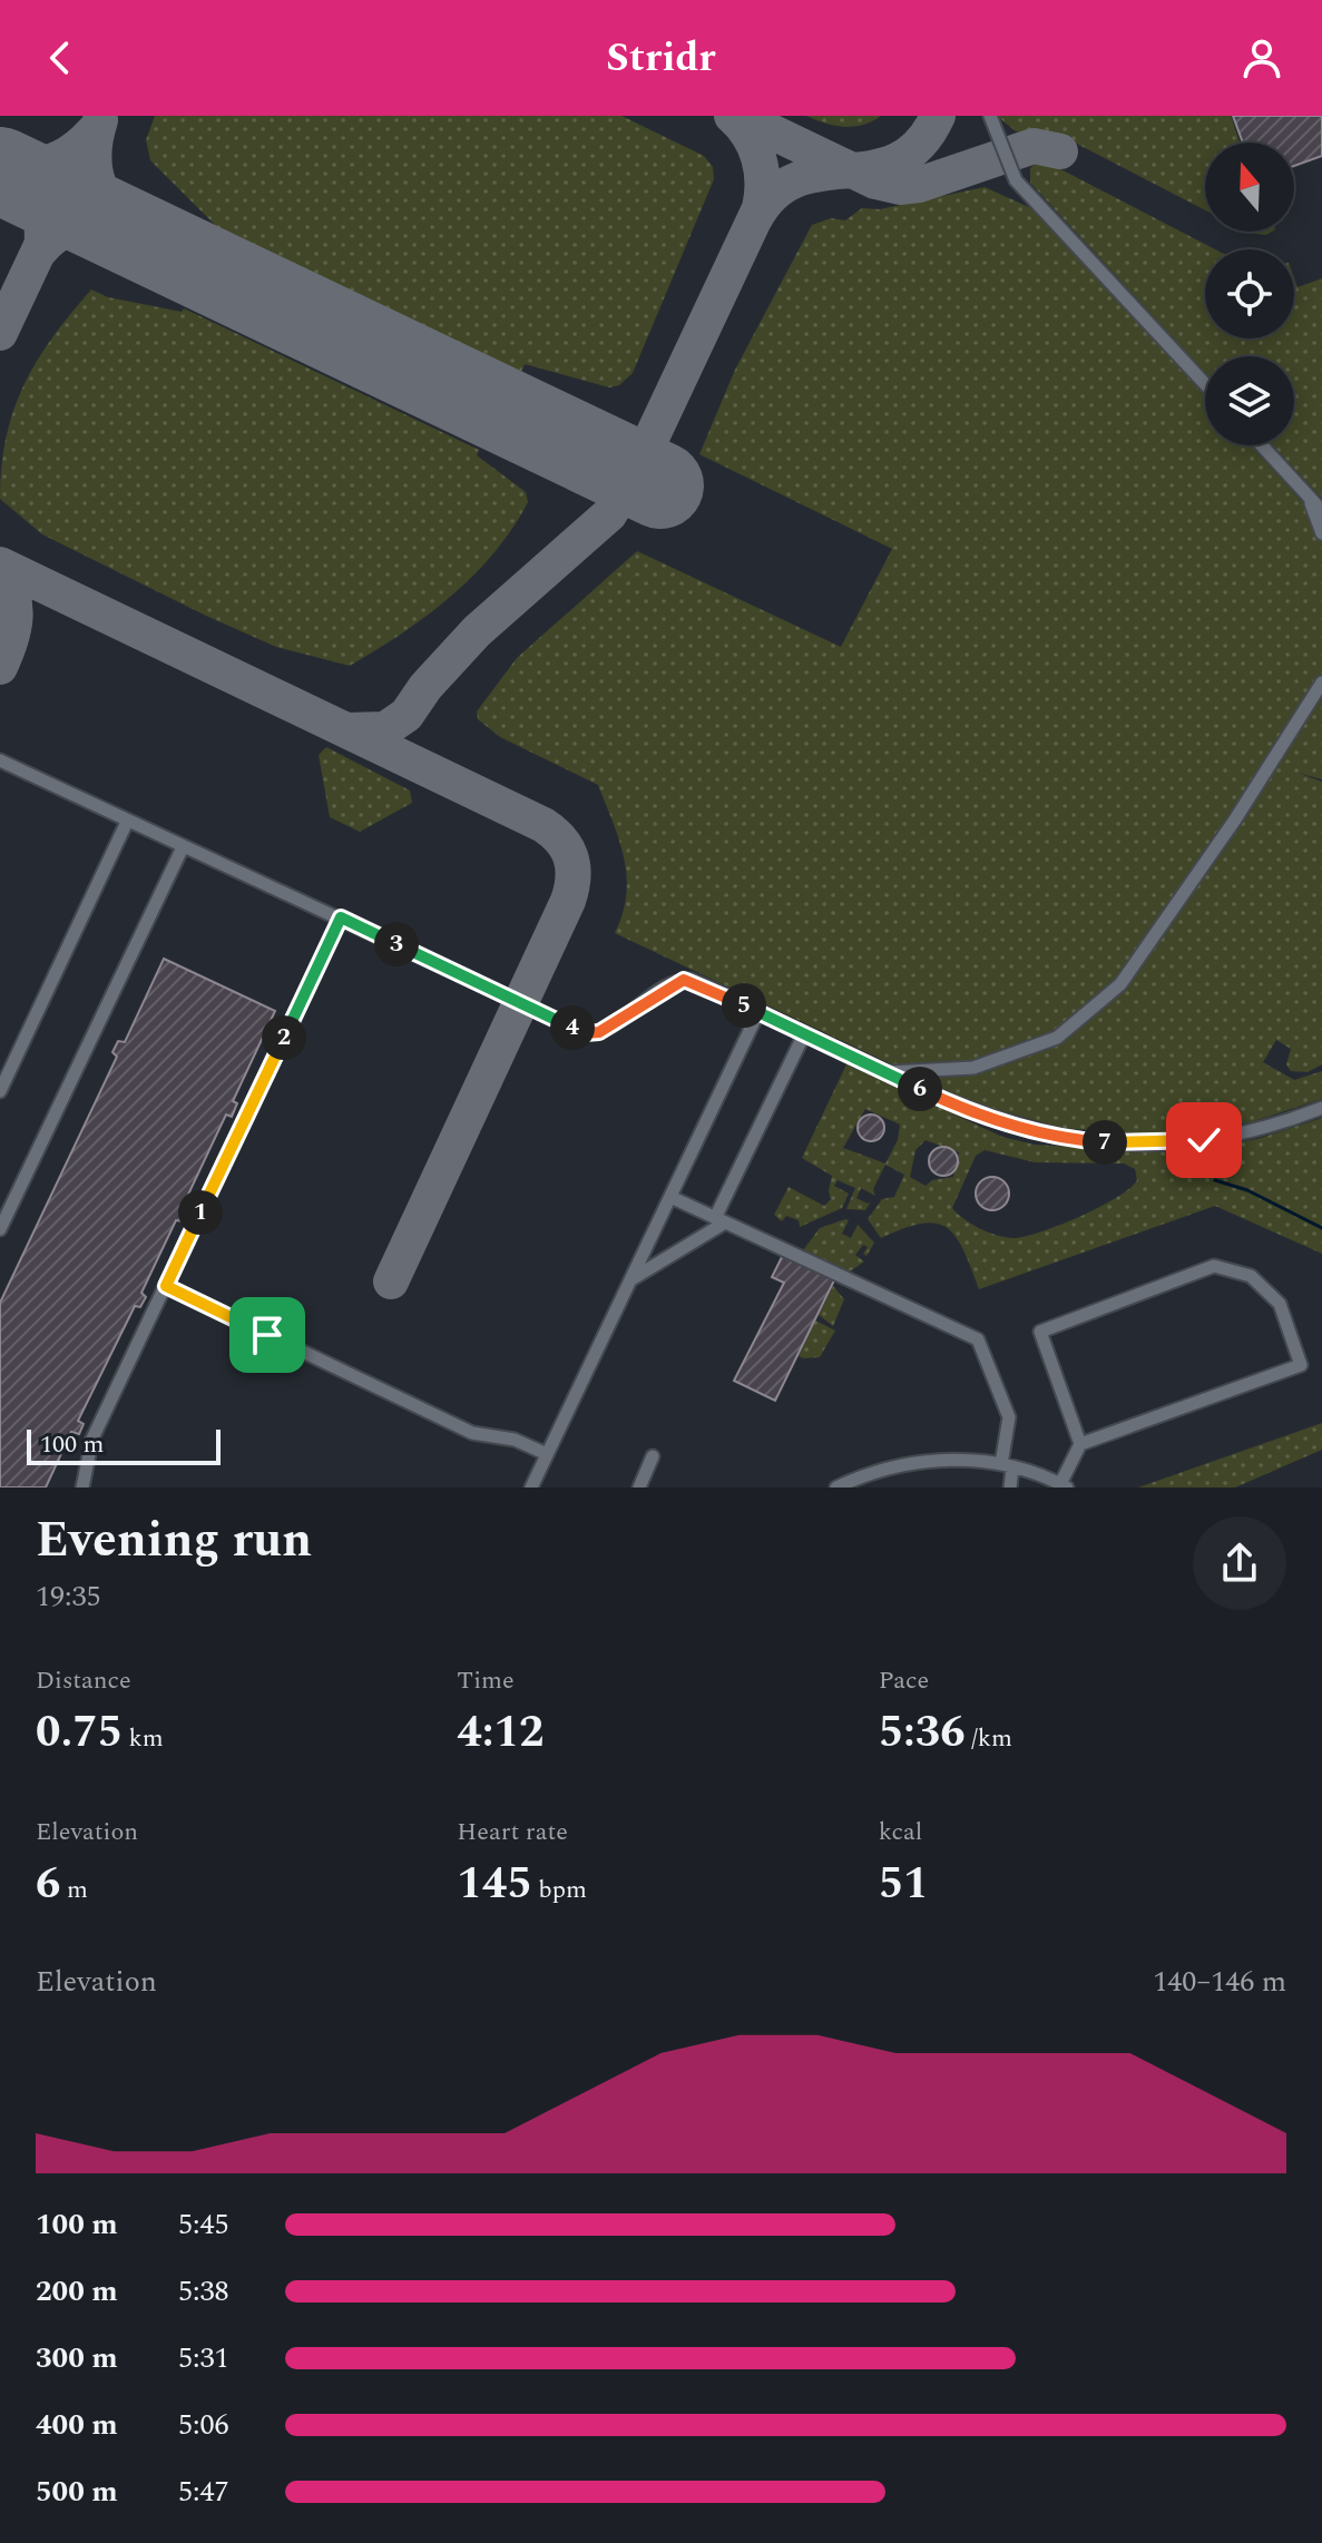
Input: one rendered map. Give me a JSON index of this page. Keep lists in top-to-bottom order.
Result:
{
  "scale_bar": "100 m",
  "north": "top",
  "page": {
    "header": "Stridr",
    "pins": [
      "3",
      "5",
      "4",
      "2",
      "6",
      "7",
      "1"
    ],
    "scale": "100 m",
    "heading": ["Evening run", "19:35"],
    "stats": [
      ["Distance", "0.75 km"],
      ["Time", "4:12"],
      ["Pace", "5:36 /km"],
      ["Elevation", "6 m"],
      ["Heart rate", "145 bpm"],
      ["kcal", "51"]
    ],
    "chart": ["Elevation", "140–146 m"],
    "list": [
      {
        "name": "100 m",
        "note": "5:45"
      },
      {
        "name": "200 m",
        "note": "5:38"
      },
      {
        "name": "300 m",
        "note": "5:31"
      },
      {
        "name": "400 m",
        "note": "5:06"
      },
      {
        "name": "500 m",
        "note": "5:47"
      }
    ]
  }
}
